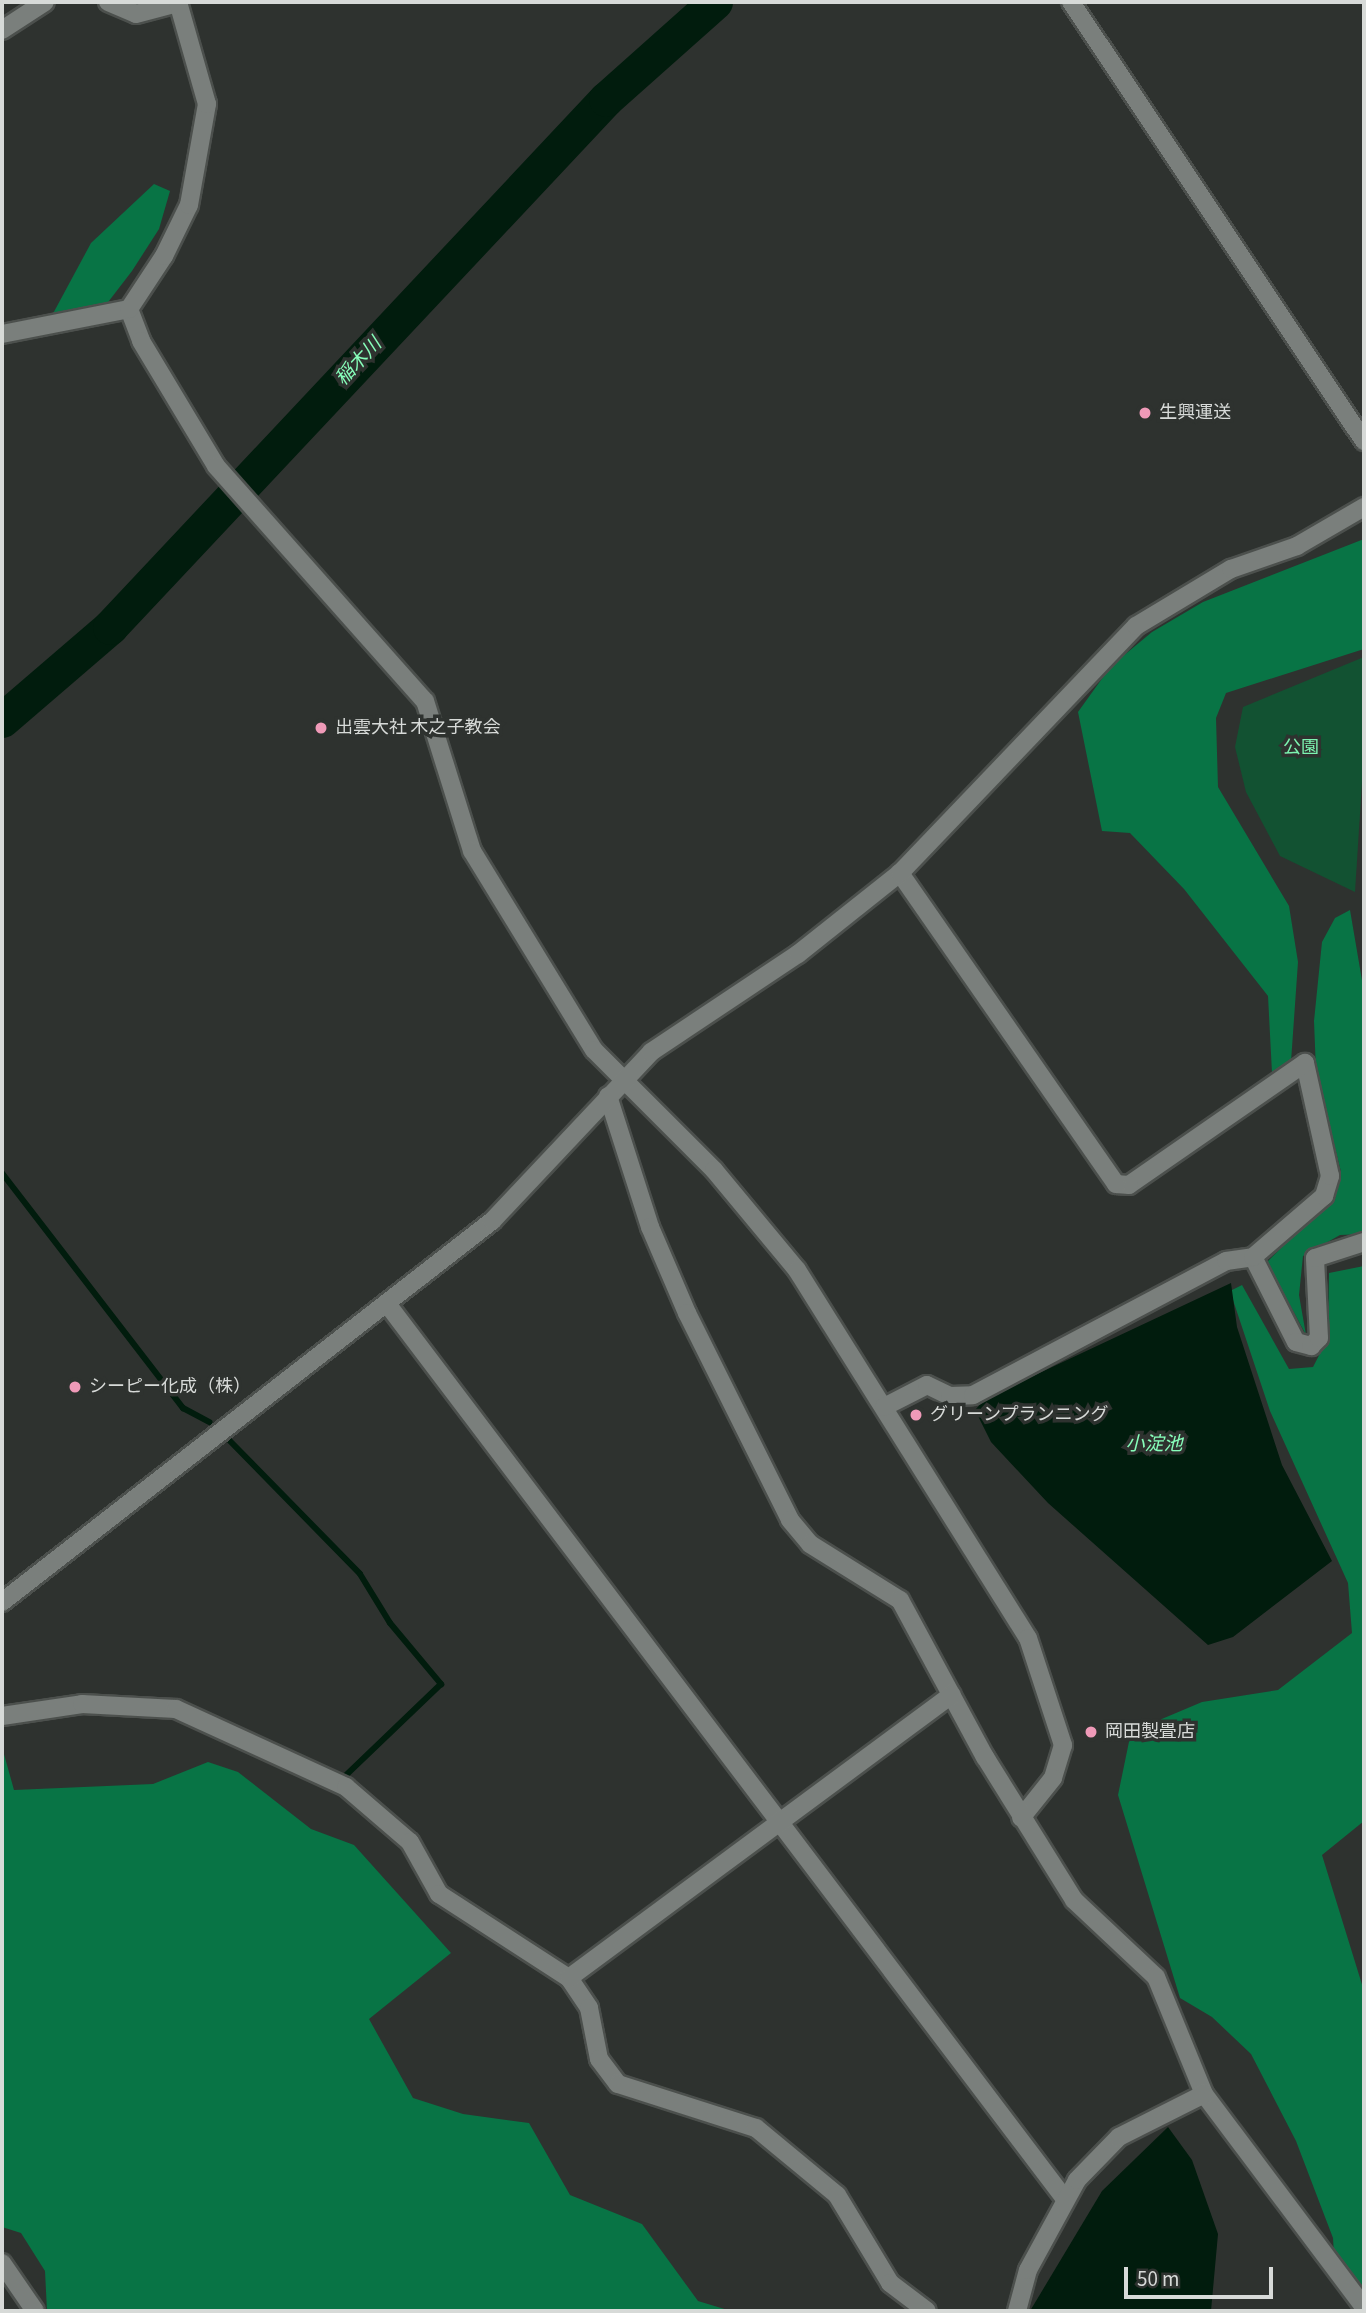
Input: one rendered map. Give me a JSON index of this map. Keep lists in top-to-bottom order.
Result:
{
  "water": ["稲木川", "小淀池"],
  "parks": ["公園"],
  "places": [
    "生興運送",
    "出雲大社 木之子教会",
    "シーピー化成（株）",
    "グリーンプランニング",
    "岡田製畳店"
  ],
  "scale_bar": "50 m"
}
